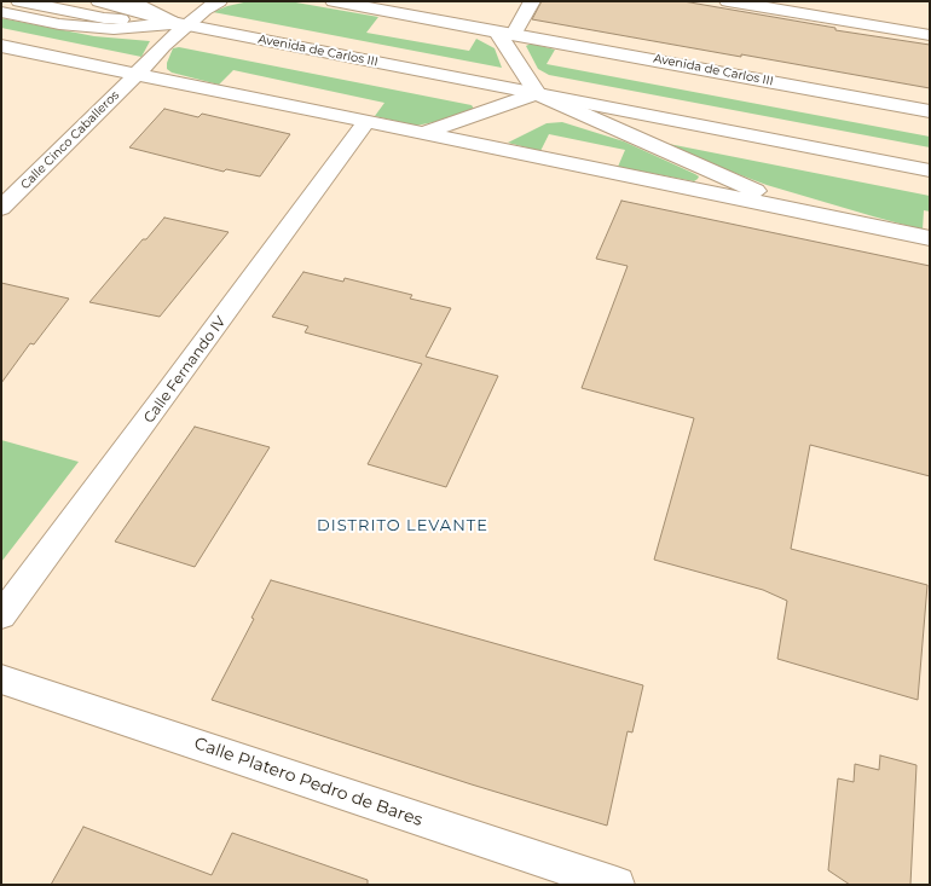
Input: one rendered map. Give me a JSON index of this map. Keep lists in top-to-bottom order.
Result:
{
  "streets": {
    "street": [
      "Avenida de Carlos III",
      "Calle Cinco Caballeros",
      "Calle Fernando IV",
      "Calle Platero Pedro de Bares"
    ]
  },
  "crossings": [
    ["Avenida de Carlos III", "Calle Cinco Caballeros"],
    ["Avenida de Carlos III", "Calle Fernando IV"]
  ],
  "districts": ["DISTRITO LEVANTE"]
}
